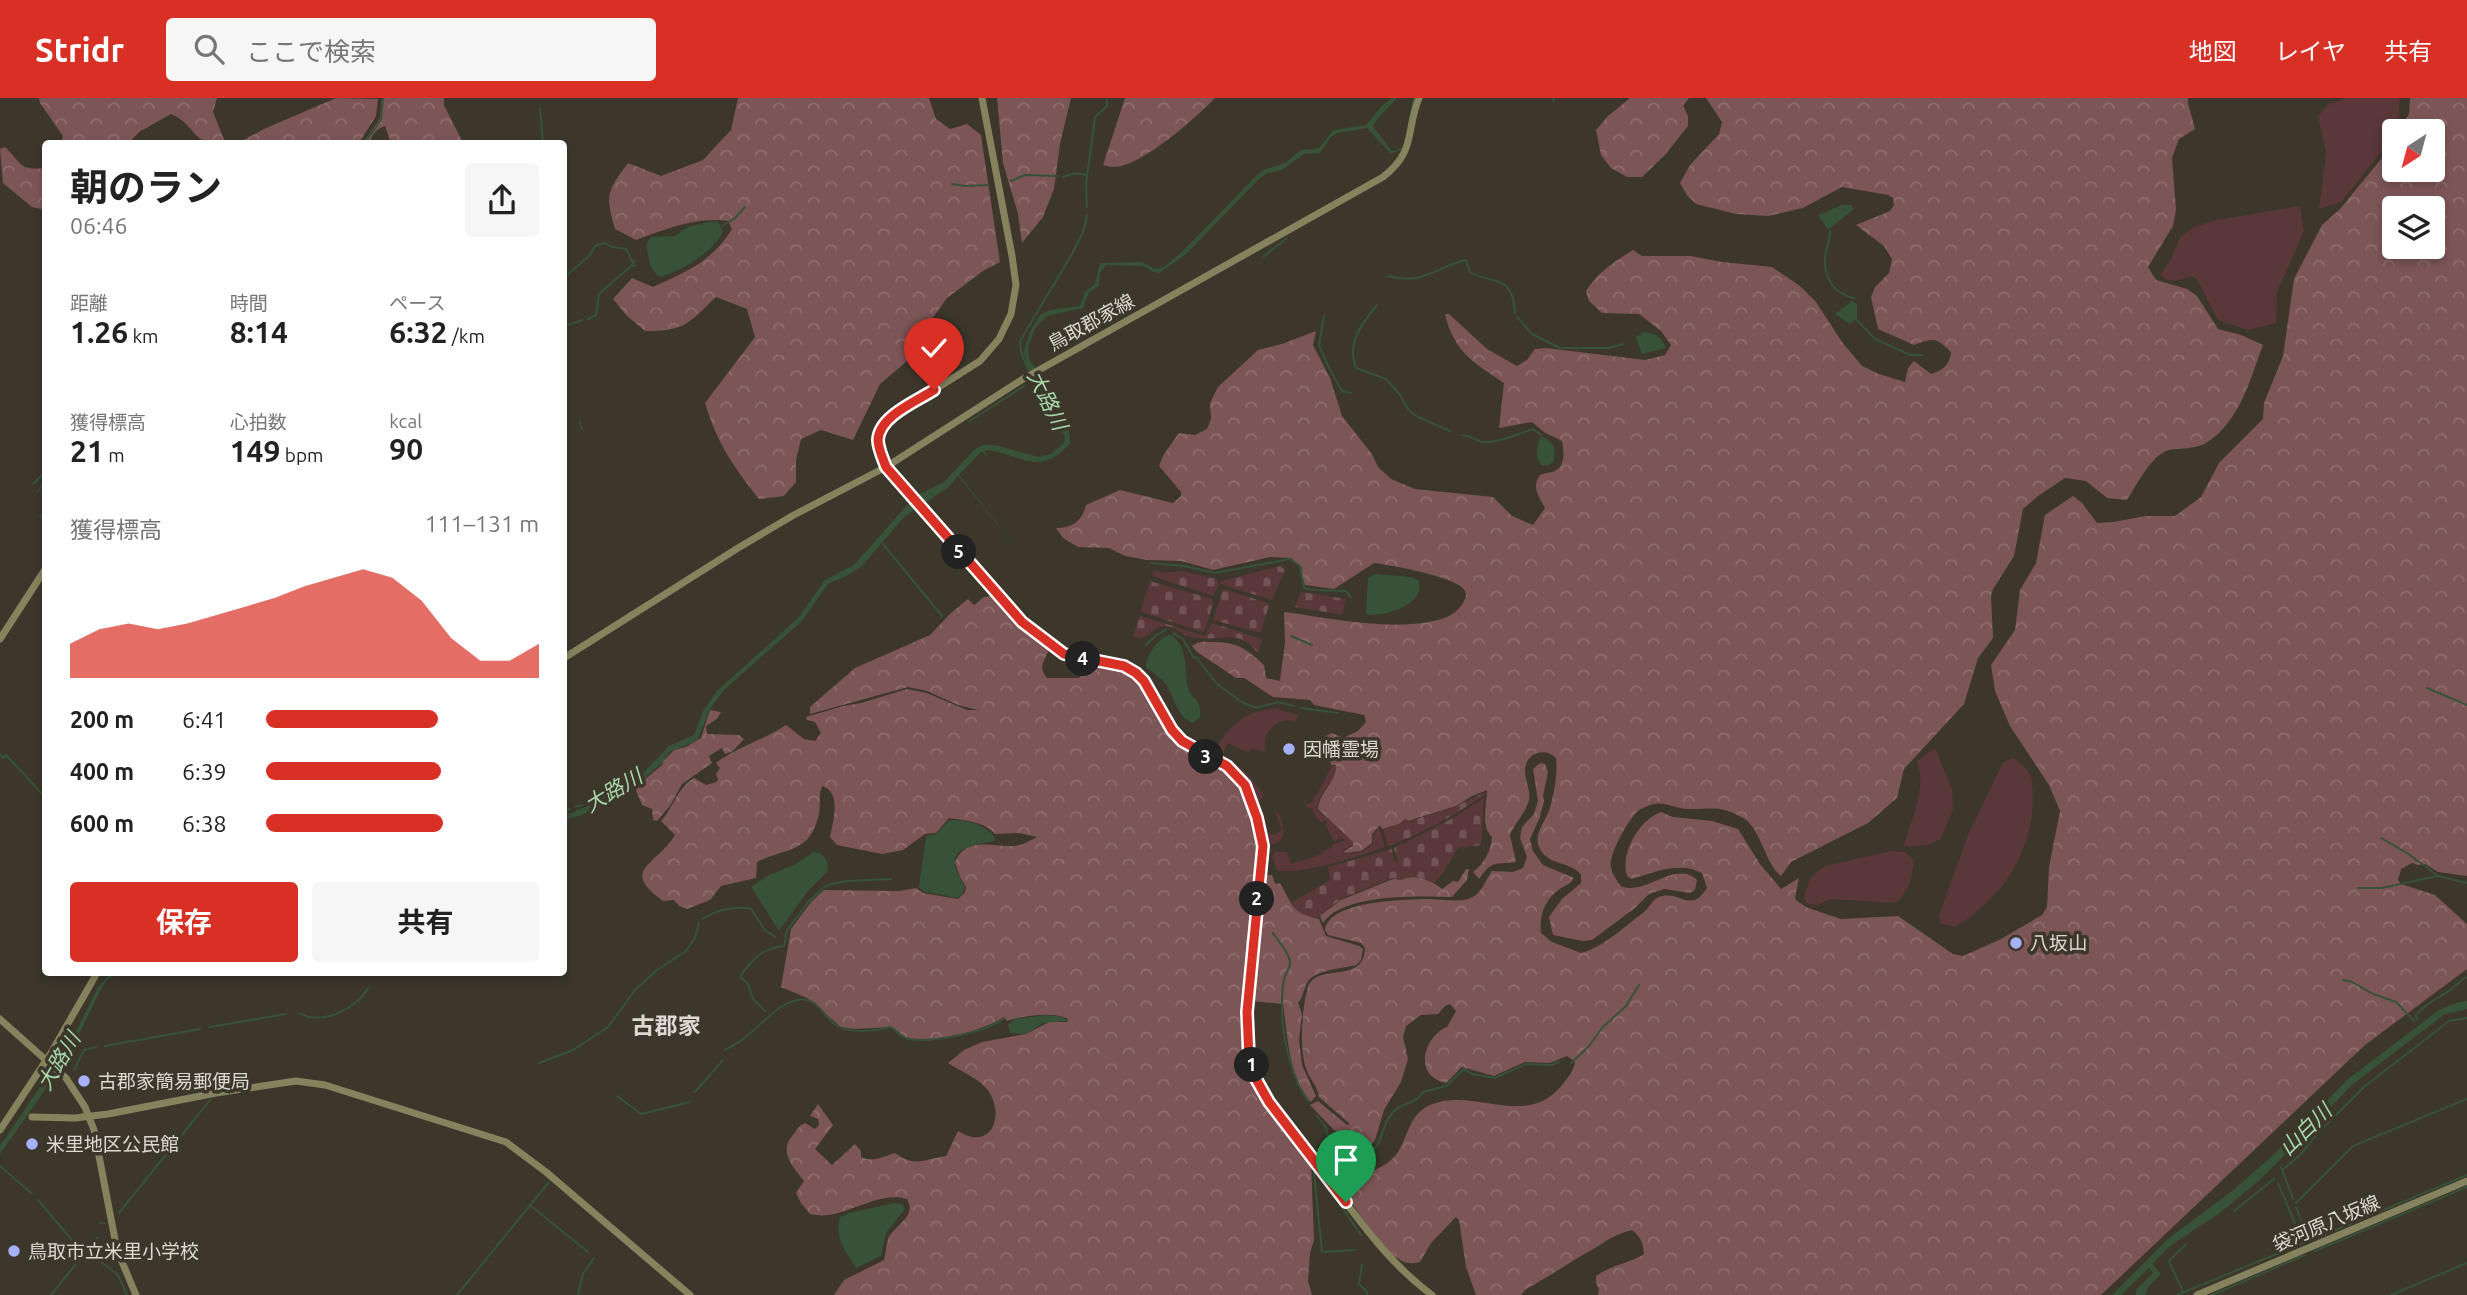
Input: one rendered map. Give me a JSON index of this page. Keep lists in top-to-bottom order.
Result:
{
  "streets": {
    "street": ["鳥取郡家線", "袋河原八坂線"]
  },
  "districts": ["古郡家"],
  "water": ["大路川", "山白川"],
  "places": [
    "因幡霊場",
    "八坂山",
    "古郡家簡易郵便局",
    "米里地区公民館",
    "鳥取市立米里小学校"
  ],
  "north": "bottom left",
  "page": {
    "header": "Stridr",
    "search": "ここで検索",
    "nav": ["地図", "レイヤ", "共有"],
    "heading": ["朝のラン", "06:46"],
    "stats": [
      ["距離", "1.26 km"],
      ["時間", "8:14"],
      ["ペース", "6:32 /km"],
      ["獲得標高", "21 m"],
      ["心拍数", "149 bpm"],
      ["kcal", "90"]
    ],
    "chart": ["獲得標高", "111–131 m"],
    "pins": [
      "5",
      "4",
      "3",
      "2",
      "1"
    ],
    "list": [
      {
        "name": "200 m",
        "note": "6:41"
      },
      {
        "name": "400 m",
        "note": "6:39"
      },
      {
        "name": "600 m",
        "note": "6:38"
      }
    ],
    "buttons": ["保存", "共有"]
  }
}
